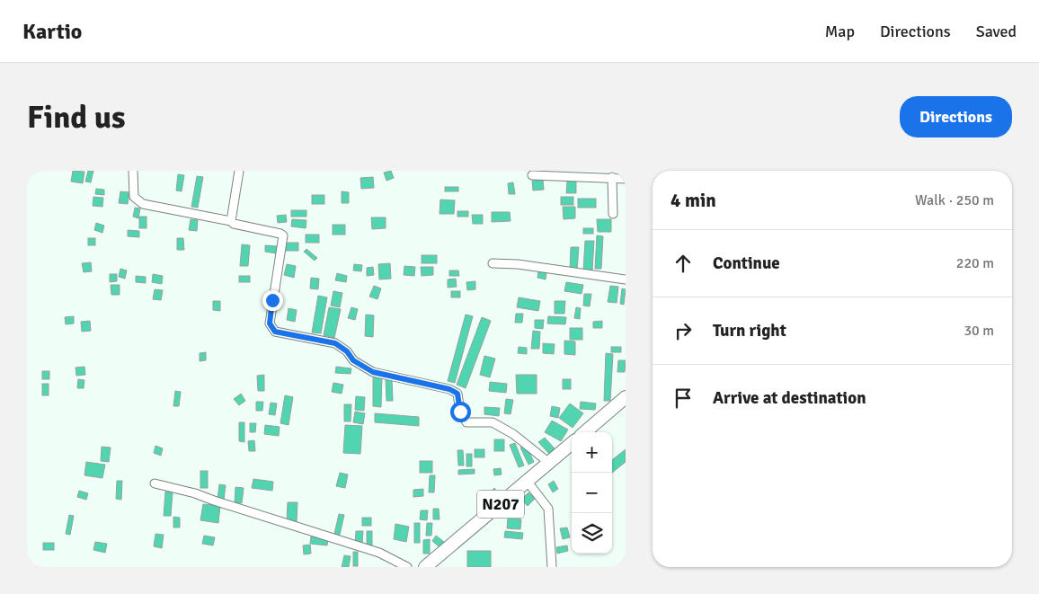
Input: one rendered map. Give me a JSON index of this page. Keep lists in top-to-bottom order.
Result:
{
  "streets": {
    "highway": ["N207"]
  },
  "page": {
    "header": "Kartio",
    "nav": ["Map", "Directions", "Saved"],
    "buttons": "Directions",
    "title": "Find us",
    "heading": ["4 min", "Walk · 250 m"],
    "list": [
      ["Continue", "220 m"],
      ["Turn right", "30 m"],
      "Arrive at destination"
    ],
    "map_buttons": ["+", "−"]
  }
}
